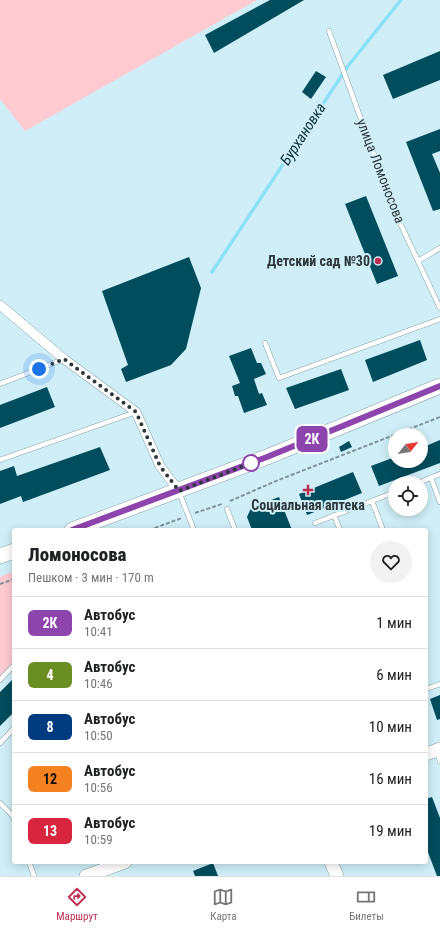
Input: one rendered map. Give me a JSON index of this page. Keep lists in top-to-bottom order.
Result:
{
  "streets": {
    "lane": ["улица Ломоносова"]
  },
  "water": ["Бурхановка"],
  "places": {
    "other": ["Детский сад №30"],
    "health": ["Социальная аптека"]
  },
  "lines": ["bus line 2К"],
  "north": "top right",
  "page": {
    "on_map": "2К",
    "heading": ["Ломоносова", "Пешком · 3 мин · 170 m"],
    "list": [
      {
        "mark": "2К",
        "name": "Автобус",
        "note": "10:41",
        "value": "1 мин"
      },
      {
        "mark": "4",
        "name": "Автобус",
        "note": "10:46",
        "value": "6 мин"
      },
      {
        "mark": "8",
        "name": "Автобус",
        "note": "10:50",
        "value": "10 мин"
      },
      {
        "mark": "12",
        "name": "Автобус",
        "note": "10:56",
        "value": "16 мин"
      },
      {
        "mark": "13",
        "name": "Автобус",
        "note": "10:59",
        "value": "19 мин"
      }
    ],
    "tabs": ["Маршрут", "Карта", "Билеты"]
  }
}
